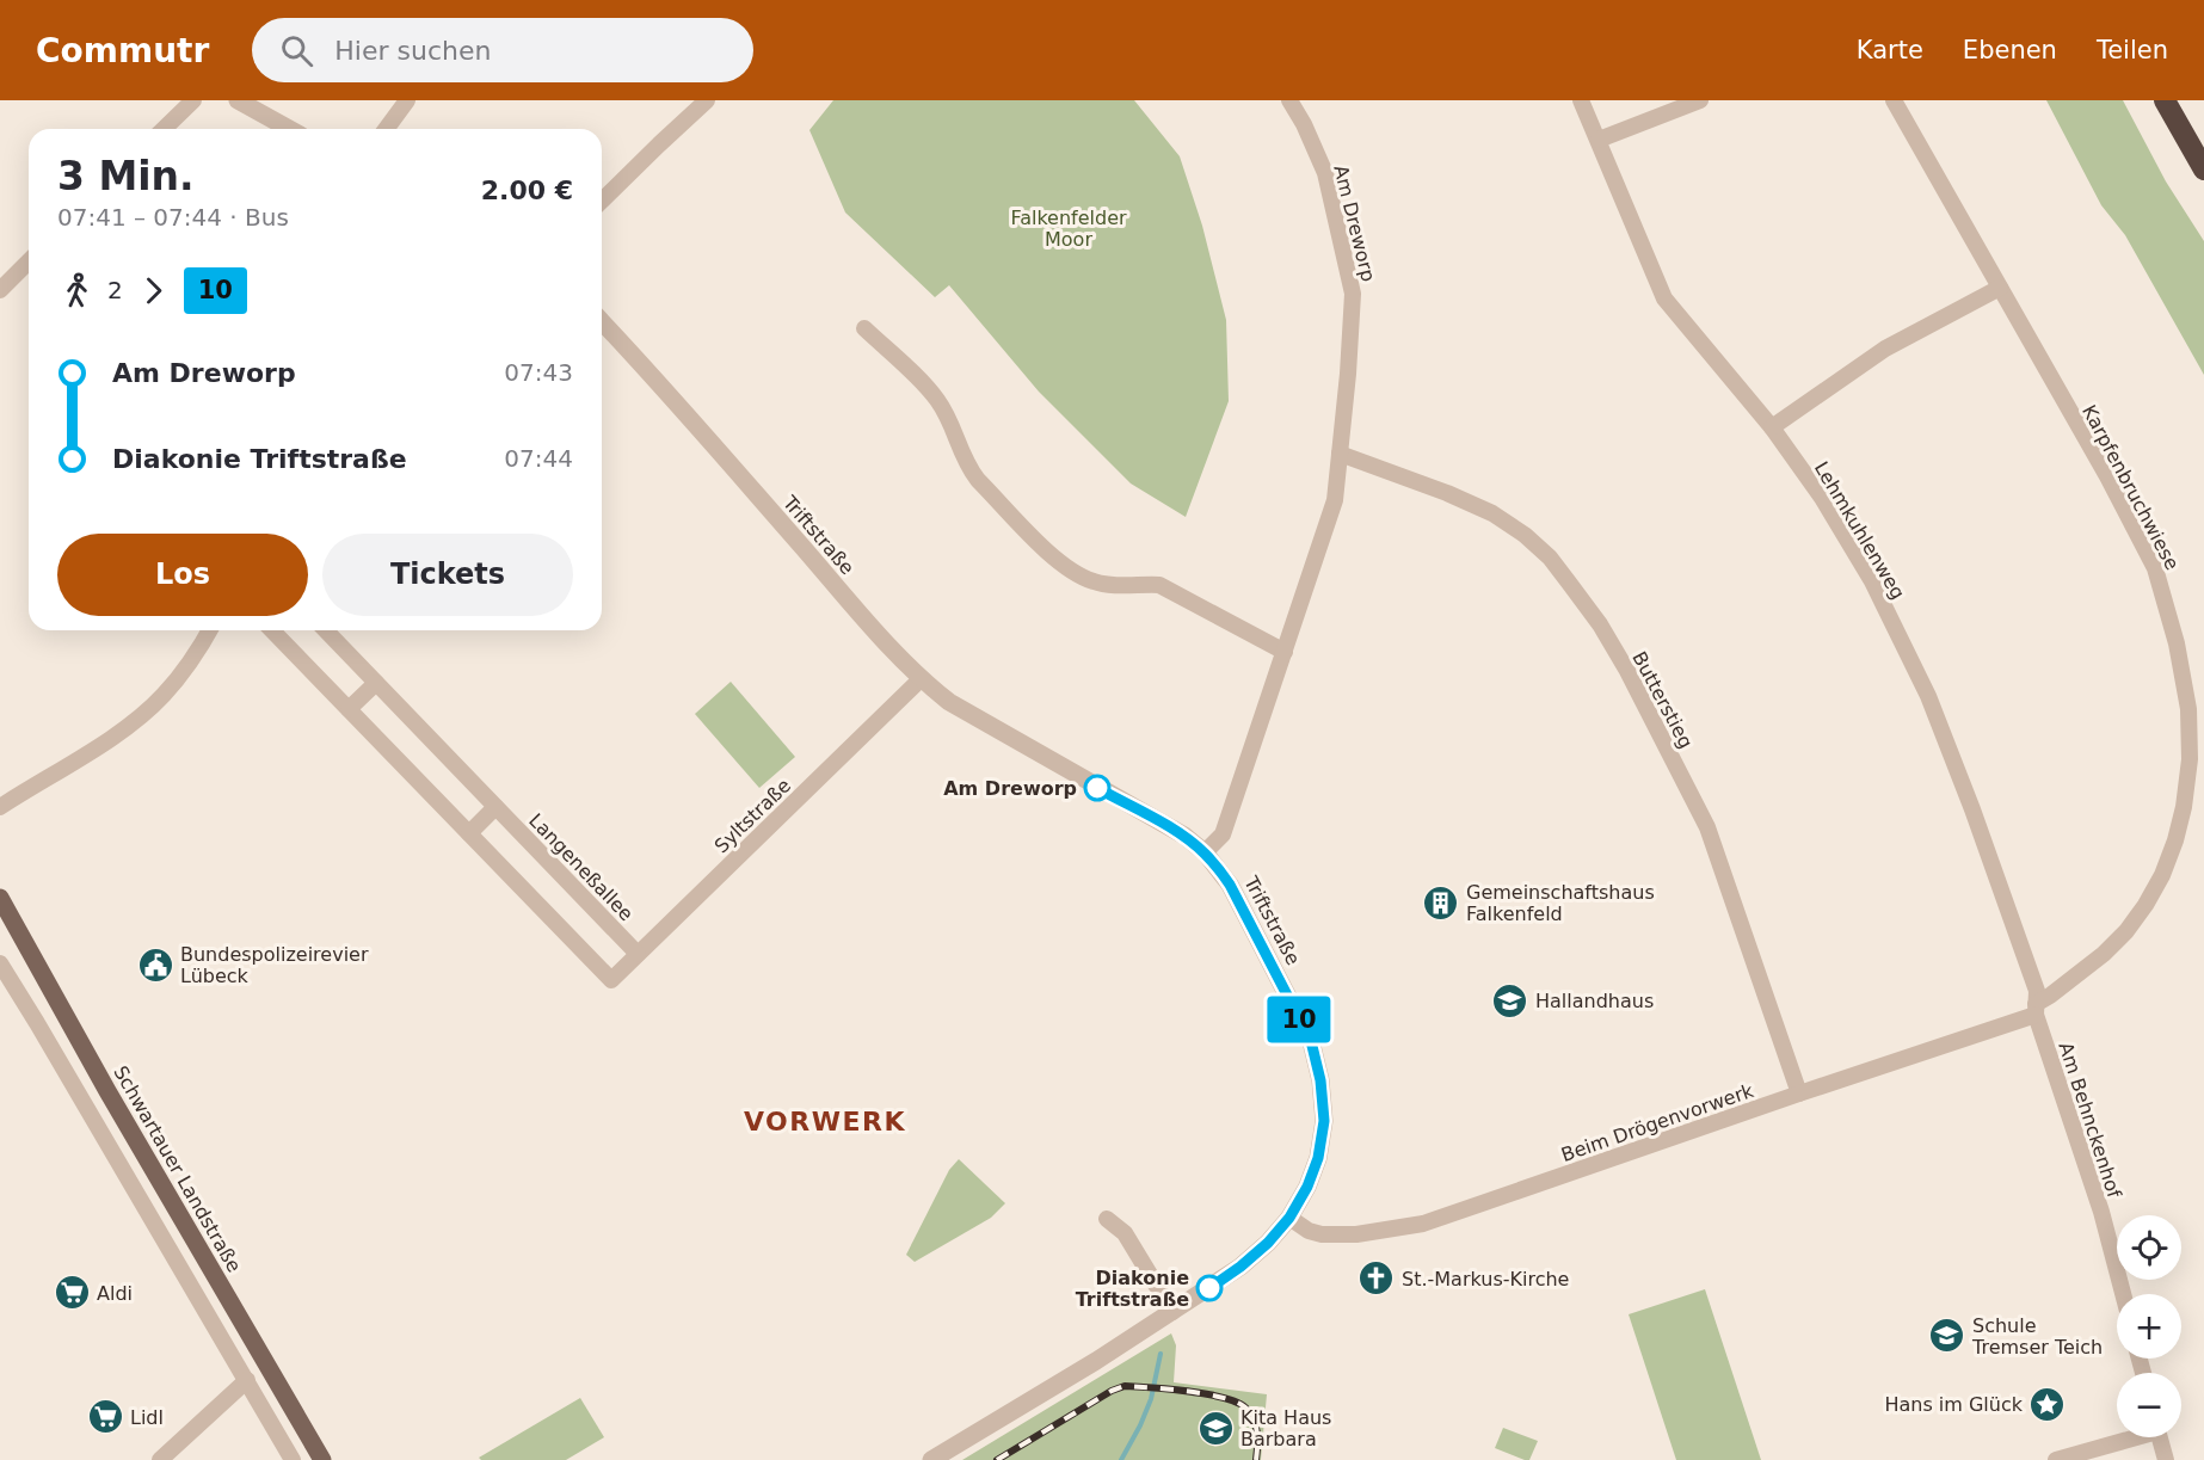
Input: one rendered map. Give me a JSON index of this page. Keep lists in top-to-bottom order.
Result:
{
  "streets": {
    "main road": ["Schwartauer Landstraße"],
    "street": [
      "Am Dreworp",
      "Karpfenbruchwiese",
      "Lehmkuhlenweg",
      "Triftstraße",
      "Butterstieg",
      "Syltstraße",
      "Langeneßallee",
      "Am Behnckenhof",
      "Beim Drögenvorwerk"
    ]
  },
  "crossings": [
    ["Am Dreworp", "Triftstraße"],
    ["Am Dreworp", "Butterstieg"],
    ["Karpfenbruchwiese", "Lehmkuhlenweg"],
    ["Karpfenbruchwiese", "Am Behnckenhof"],
    ["Karpfenbruchwiese", "Beim Drögenvorwerk"],
    ["Lehmkuhlenweg", "Am Behnckenhof"],
    ["Lehmkuhlenweg", "Beim Drögenvorwerk"],
    ["Triftstraße", "Syltstraße"],
    ["Triftstraße", "Beim Drögenvorwerk"],
    ["Butterstieg", "Beim Drögenvorwerk"],
    ["Syltstraße", "Langeneßallee"],
    ["Am Behnckenhof", "Beim Drögenvorwerk"]
  ],
  "districts": ["VORWERK"],
  "parks": ["Falkenfelder Moor"],
  "places": {
    "other": ["Am Dreworp", "Diakonie Triftstraße"],
    "building": ["Gemeinschaftshaus Falkenfeld"],
    "public building": ["Bundespolizeirevier Lübeck"],
    "school or university": ["Hallandhaus", "Schule Tremser Teich", "Kita Haus Barbara"],
    "church": ["St.-Markus-Kirche"],
    "supermarket": ["Aldi", "Lidl"],
    "place": ["Hans im Glück"]
  },
  "lines": ["bus line 10"],
  "page": {
    "header": "Commutr",
    "search": "Hier suchen",
    "nav": ["Karte", "Ebenen", "Teilen"],
    "on_map": "10",
    "heading": ["3 Min.", "07:41 – 07:44 · Bus", "2.00 €"],
    "legs": ["2", "10"],
    "list": [
      {
        "name": "Am Dreworp",
        "value": "07:43"
      },
      {
        "name": "Diakonie Triftstraße",
        "value": "07:44"
      }
    ],
    "buttons": ["Los", "Tickets"],
    "map_buttons": ["+", "−"]
  }
}
